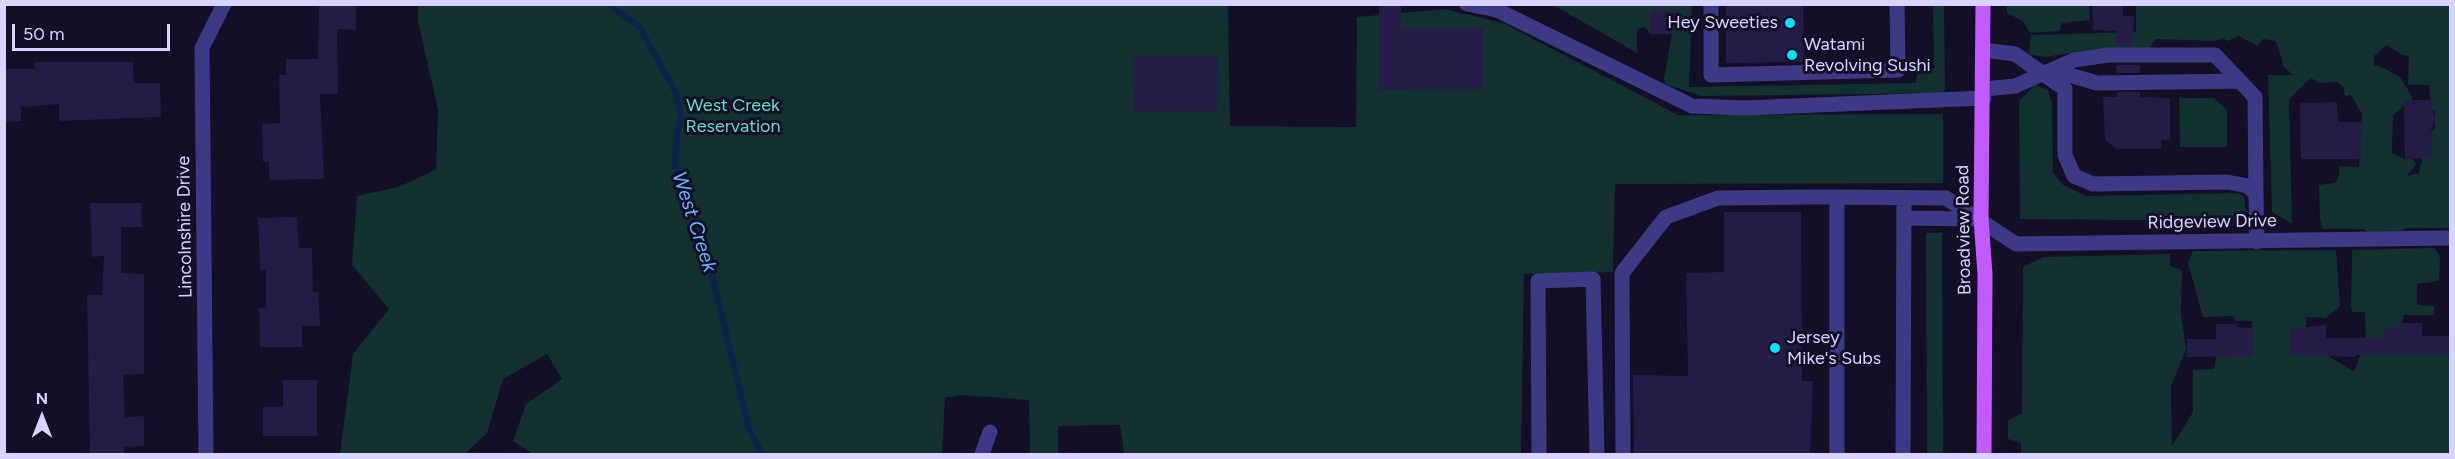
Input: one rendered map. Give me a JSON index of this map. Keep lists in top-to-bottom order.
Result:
{
  "streets": {
    "main road": ["Broadview Road"],
    "street": ["Ridgeview Drive", "Lincolnshire Drive"]
  },
  "crossings": [
    ["Ridgeview Drive", "Broadview Road"]
  ],
  "water": ["West Creek"],
  "parks": ["West Creek Reservation"],
  "places": ["Hey Sweeties", "Watami Revolving Sushi", "Jersey Mike's Subs"],
  "scale_bar": "50 m",
  "north": "top"
}
